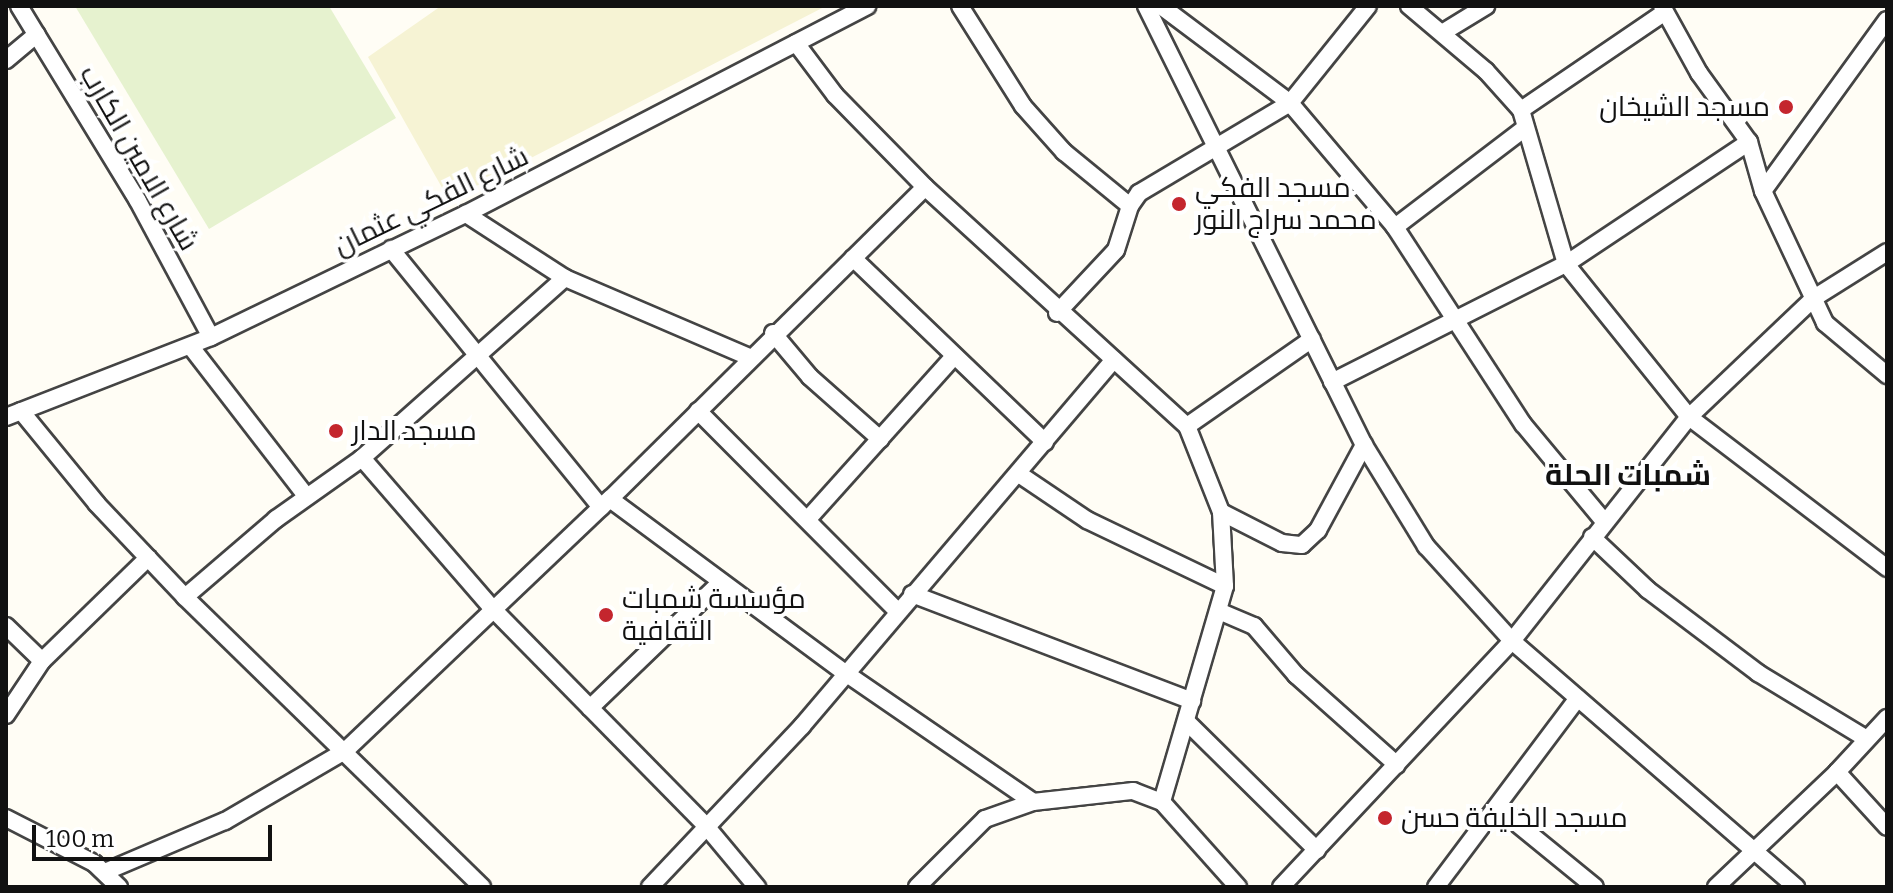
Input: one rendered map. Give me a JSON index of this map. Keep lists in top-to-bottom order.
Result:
{
  "streets": {
    "street": ["شارع الامين الكارب", "شارع الفكي عثمان"]
  },
  "crossings": [
    ["شارع الامين الكارب", "شارع الفكي عثمان"]
  ],
  "districts": ["شمبات الحلة"],
  "places": [
    "مسجد الشيخان",
    "مسجد الفكي محمد سراج النور",
    "مسجد الدار",
    "مؤسسة شمبات الثقافية",
    "مسجد الخليفة حسن"
  ],
  "scale_bar": "100 m"
}
